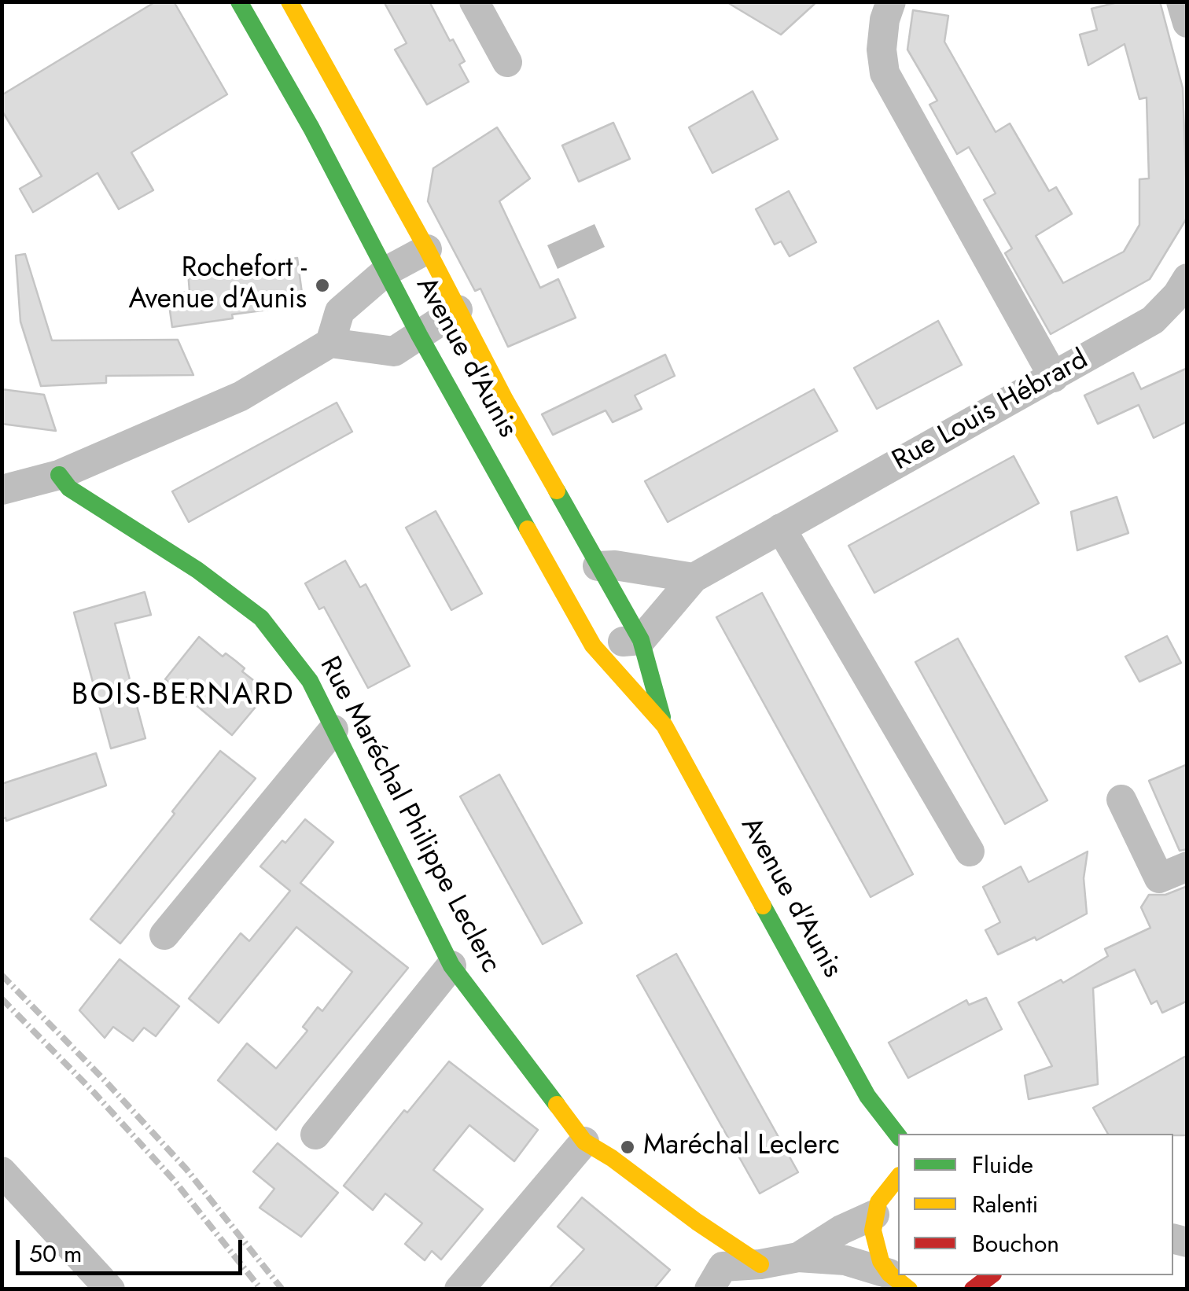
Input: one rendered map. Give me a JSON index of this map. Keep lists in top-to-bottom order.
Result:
{
  "streets": {
    "main road": ["Avenue d'Aunis", "Rue Maréchal Philippe Leclerc"],
    "street": ["Rue Louis Hébrard"]
  },
  "districts": ["BOIS-BERNARD"],
  "places": ["Rochefort - Avenue d'Aunis", "Maréchal Leclerc"],
  "legend": ["Fluide", "Ralenti", "Bouchon"],
  "scale_bar": "50 m"
}
